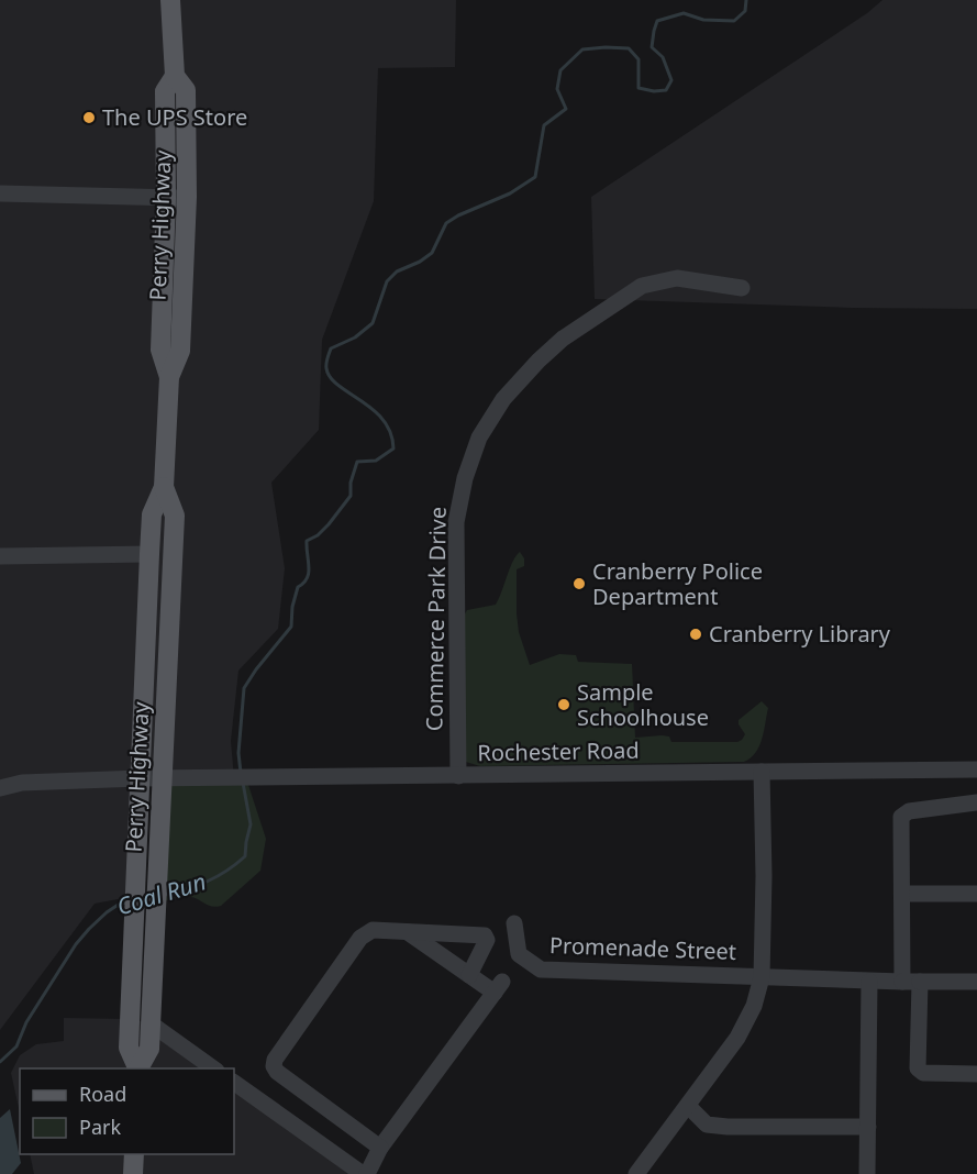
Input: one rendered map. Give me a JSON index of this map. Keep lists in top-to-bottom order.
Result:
{
  "streets": {
    "main road": ["Perry Highway"],
    "street": ["Commerce Park Drive", "Rochester Road", "Promenade Street"]
  },
  "crossings": [
    ["Perry Highway", "Rochester Road"],
    ["Commerce Park Drive", "Rochester Road"]
  ],
  "water": ["Coal Run"],
  "places": [
    "The UPS Store",
    "Cranberry Police Department",
    "Cranberry Library",
    "Sample Schoolhouse"
  ],
  "legend": ["Road", "Park"]
}
